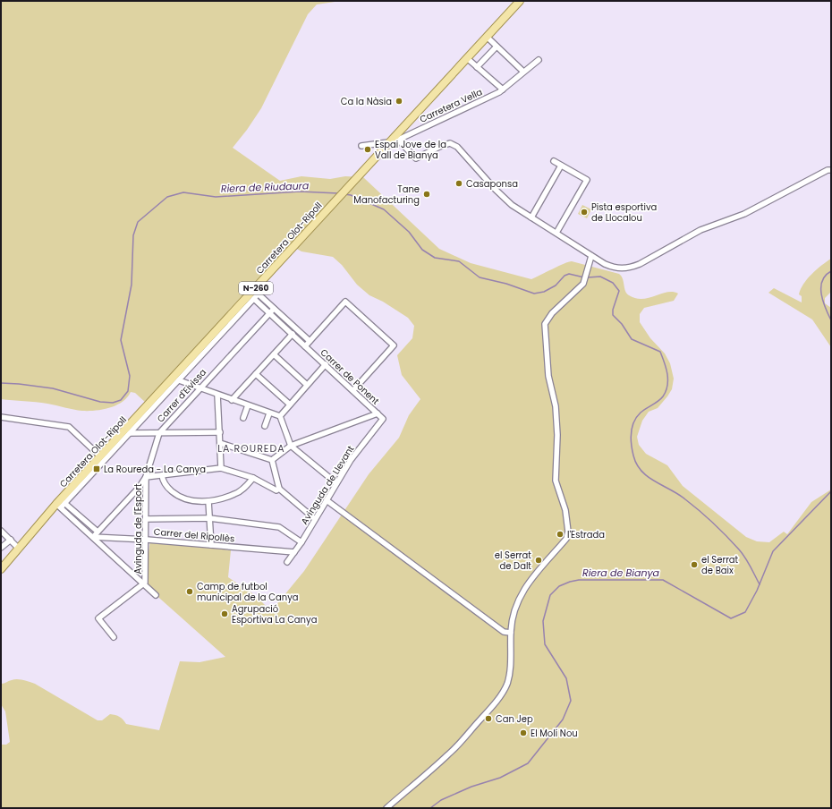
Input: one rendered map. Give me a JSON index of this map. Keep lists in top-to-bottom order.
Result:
{
  "streets": {
    "main road": ["Carretera Olot-Ripoll", "N-260"],
    "street": [
      "Carretera Vella",
      "Carrer de Ponent",
      "Carrer d'Eivissa",
      "Avinguda de Llevant",
      "Avinguda de l'Esport",
      "Carrer del Ripollès"
    ]
  },
  "crossings": [
    ["Carretera Vella", "Carretera Olot-Ripoll"],
    ["Carretera Olot-Ripoll", "Carrer de Ponent"],
    ["Carrer de Ponent", "Carrer d'Eivissa"],
    ["Carrer de Ponent", "Avinguda de Llevant"],
    ["Carrer d'Eivissa", "Avinguda de l'Esport"],
    ["Carrer d'Eivissa", "Carrer del Ripollès"],
    ["Avinguda de Llevant", "Carrer del Ripollès"],
    ["Avinguda de l'Esport", "Carrer del Ripollès"]
  ],
  "districts": ["LA ROUREDA"],
  "water": ["Riera de Riudaura", "Riera de Bianya"],
  "places": {
    "other": [
      "Ca la Nàsia",
      "Espai Jove de la Vall de Bianya",
      "Casaponsa",
      "Tane Manofacturing",
      "Pista esportiva de Llocalou",
      "l'Estrada",
      "el Serrat de Dalt",
      "el Serrat de Baix",
      "Camp de futbol municipal de la Canya",
      "Agrupació Esportiva La Canya",
      "Can Jep",
      "El Molí Nou"
    ],
    "transit": ["La Roureda - La Canya"]
  }
}
